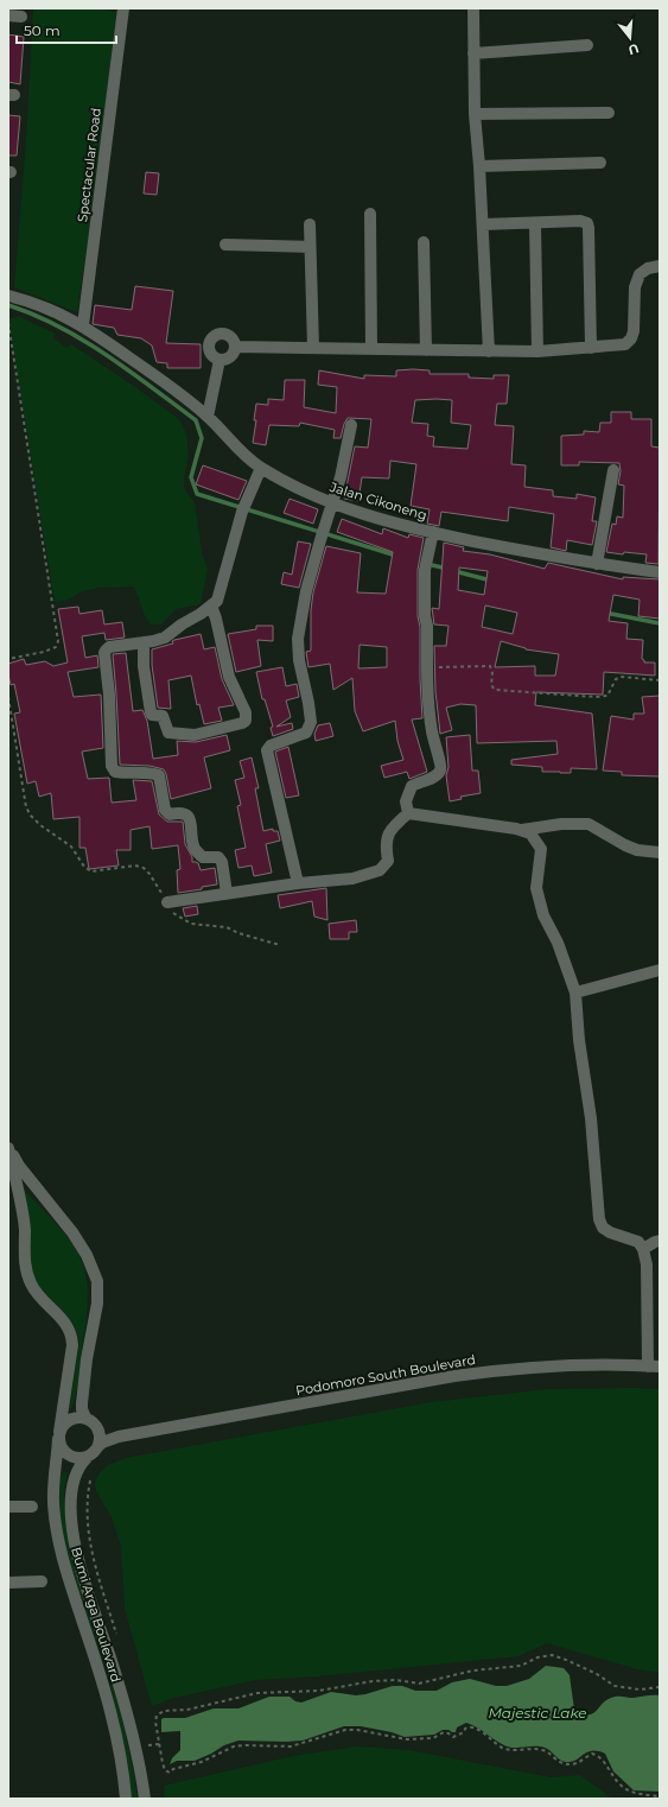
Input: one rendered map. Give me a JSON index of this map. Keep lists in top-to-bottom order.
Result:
{
  "streets": {
    "street": [
      "Spectacular Road",
      "Jalan Cikoneng",
      "Podomoro South Boulevard",
      "Bumi Arga Boulevard"
    ]
  },
  "crossings": [
    ["Spectacular Road", "Jalan Cikoneng"],
    ["Podomoro South Boulevard", "Bumi Arga Boulevard"]
  ],
  "water": ["Majestic Lake"],
  "scale_bar": "50 m",
  "north": "bottom"
}
